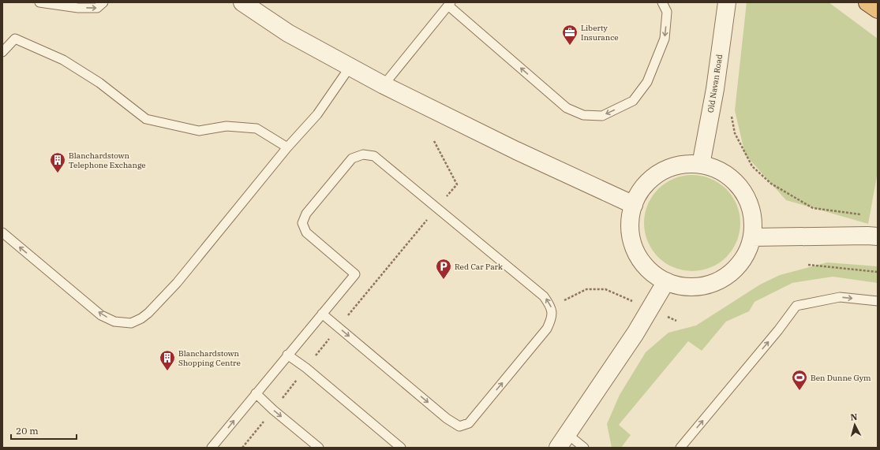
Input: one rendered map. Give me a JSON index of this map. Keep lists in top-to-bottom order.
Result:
{
  "streets": {
    "street": ["Old Navan Road"]
  },
  "places": {
    "office": ["Liberty Insurance"],
    "building": ["Blanchardstown Telephone Exchange", "Blanchardstown Shopping Centre"],
    "parking": ["Red Car Park"],
    "sports": ["Ben Dunne Gym"]
  },
  "scale_bar": "20 m",
  "north": "top"
}
